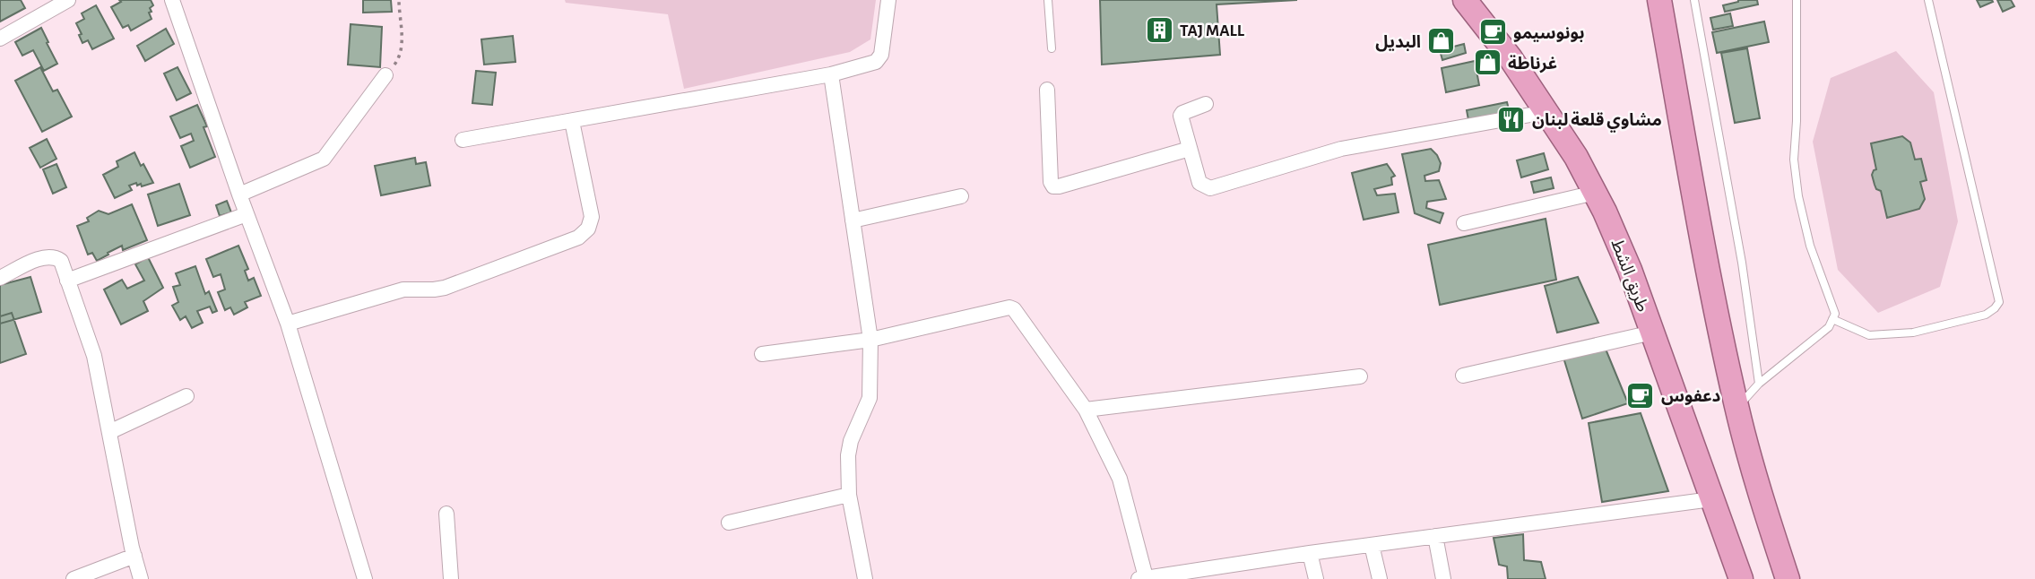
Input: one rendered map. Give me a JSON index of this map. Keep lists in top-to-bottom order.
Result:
{
  "streets": {
    "highway": ["طريق الشط"]
  },
  "places": {
    "building": ["TAJ MALL"],
    "cafe": ["بونوسيمو", "دعفوس"],
    "shop": ["البديل", "غرناطة"],
    "restaurant": ["مشاوي قلعة لبنان"]
  }
}
